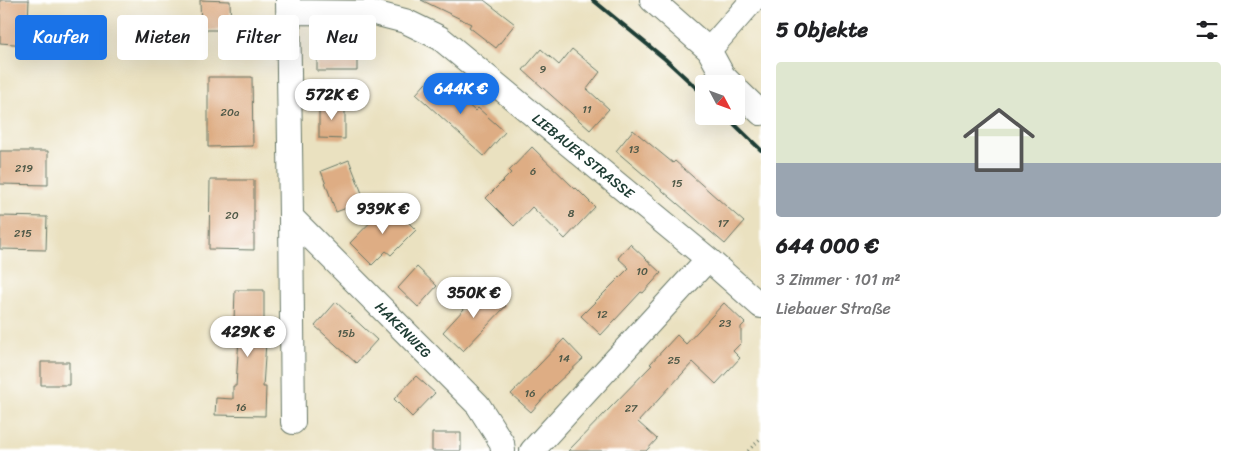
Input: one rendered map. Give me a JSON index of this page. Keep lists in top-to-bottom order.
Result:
{
  "streets": {
    "street": ["LIEBAUER STRASSE", "HAKENWEG"]
  },
  "house_numbers": [
    "9",
    "11",
    "20a",
    "13",
    "219",
    "6",
    "15",
    "8",
    "20",
    "17",
    "215",
    "10",
    "12",
    "23",
    "15b",
    "14",
    "25",
    "16",
    "16",
    "27"
  ],
  "north": "bottom right",
  "page": {
    "heading": "5 Objekte",
    "chip": [
      "Kaufen",
      "Mieten",
      "Filter",
      "Neu"
    ],
    "list": [
      {
        "name": "644 000 €",
        "note": "3 Zimmer · 101 m² · Liebauer Straße"
      }
    ],
    "price": [
      "644K €",
      "572K €",
      "939K €",
      "350K €",
      "429K €"
    ]
  }
}
